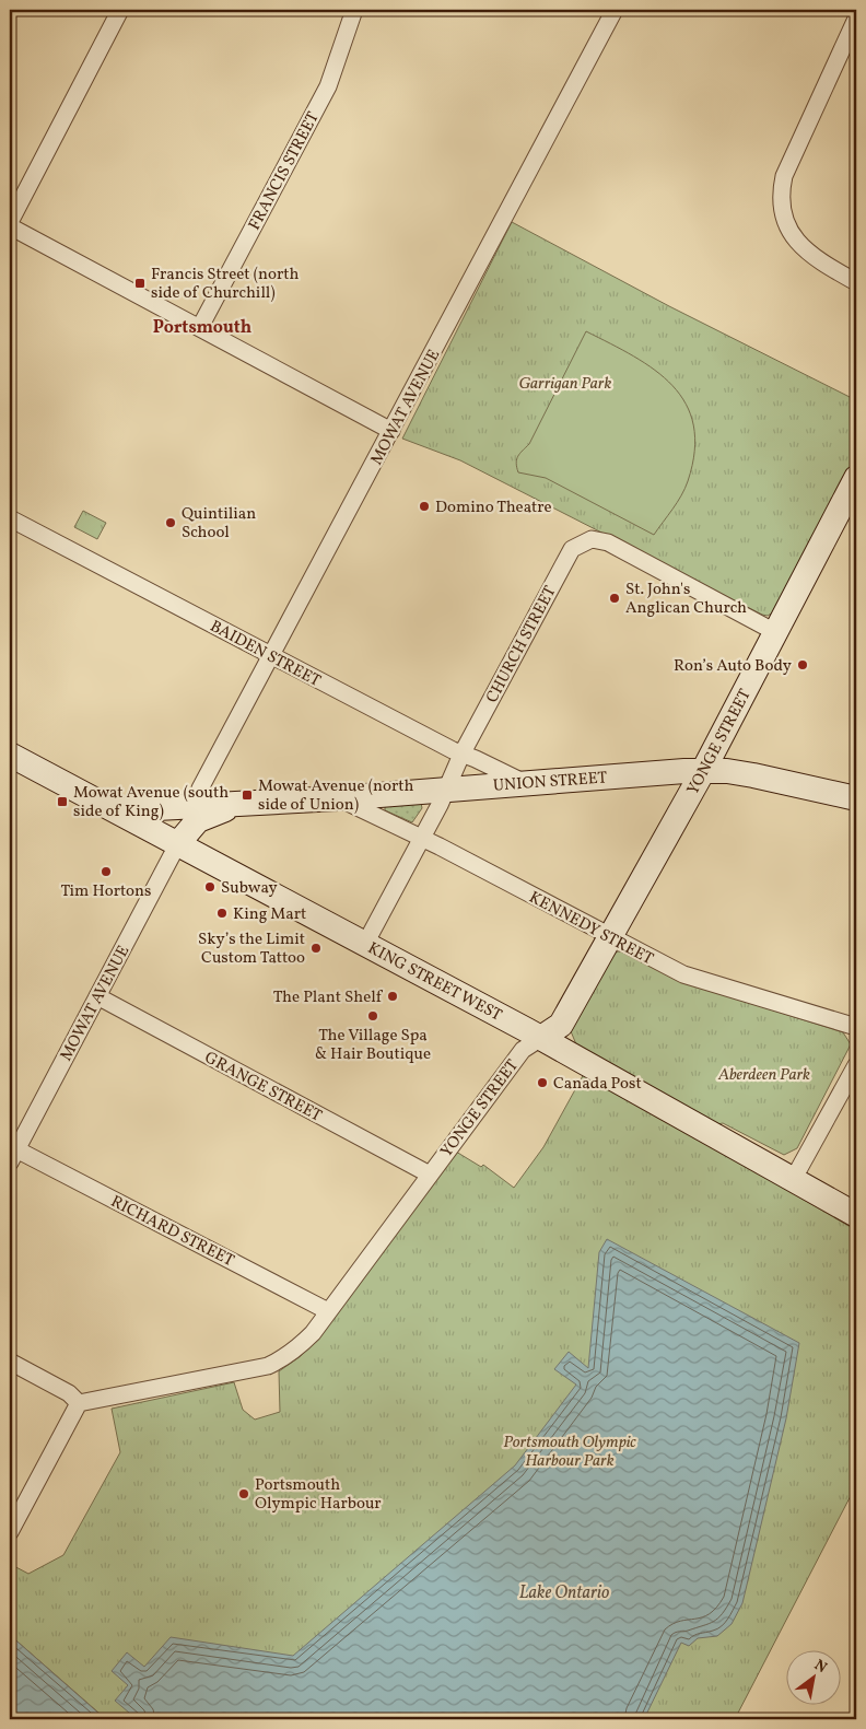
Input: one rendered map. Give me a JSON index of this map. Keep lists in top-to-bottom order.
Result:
{
  "streets": {
    "main road": ["YONGE STREET", "UNION STREET", "KING STREET WEST"],
    "street": [
      "FRANCIS STREET",
      "MOWAT AVENUE",
      "CHURCH STREET",
      "BAIDEN STREET",
      "KENNEDY STREET",
      "GRANGE STREET",
      "RICHARD STREET"
    ]
  },
  "crossings": [
    ["MOWAT AVENUE", "BAIDEN STREET"],
    ["MOWAT AVENUE", "UNION STREET"],
    ["MOWAT AVENUE", "KING STREET WEST"],
    ["MOWAT AVENUE", "GRANGE STREET"],
    ["MOWAT AVENUE", "RICHARD STREET"],
    ["CHURCH STREET", "BAIDEN STREET"],
    ["CHURCH STREET", "YONGE STREET"],
    ["CHURCH STREET", "UNION STREET"],
    ["CHURCH STREET", "KENNEDY STREET"],
    ["CHURCH STREET", "KING STREET WEST"],
    ["BAIDEN STREET", "UNION STREET"],
    ["YONGE STREET", "UNION STREET"],
    ["YONGE STREET", "KENNEDY STREET"],
    ["YONGE STREET", "KING STREET WEST"],
    ["YONGE STREET", "GRANGE STREET"],
    ["YONGE STREET", "RICHARD STREET"],
    ["UNION STREET", "KENNEDY STREET"],
    ["UNION STREET", "KING STREET WEST"]
  ],
  "districts": ["Portsmouth"],
  "water": ["Lake Ontario"],
  "parks": ["Garrigan Park", "Aberdeen Park", "Portsmouth Olympic Harbour Park"],
  "places": {
    "transit": ["Francis Street (north side of Churchill)", "Mowat Avenue (north side of Union)", "Mowat Avenue (south side of King)"],
    "other": [
      "Domino Theatre",
      "Quintilian School",
      "St. John's Anglican Church",
      "Ron’s Auto Body",
      "Tim Hortons",
      "Subway",
      "King Mart",
      "Sky’s the Limit Custom Tattoo",
      "The Plant Shelf",
      "The Village Spa & Hair Boutique",
      "Canada Post",
      "Portsmouth Olympic Harbour"
    ]
  },
  "north": "top right"
}
